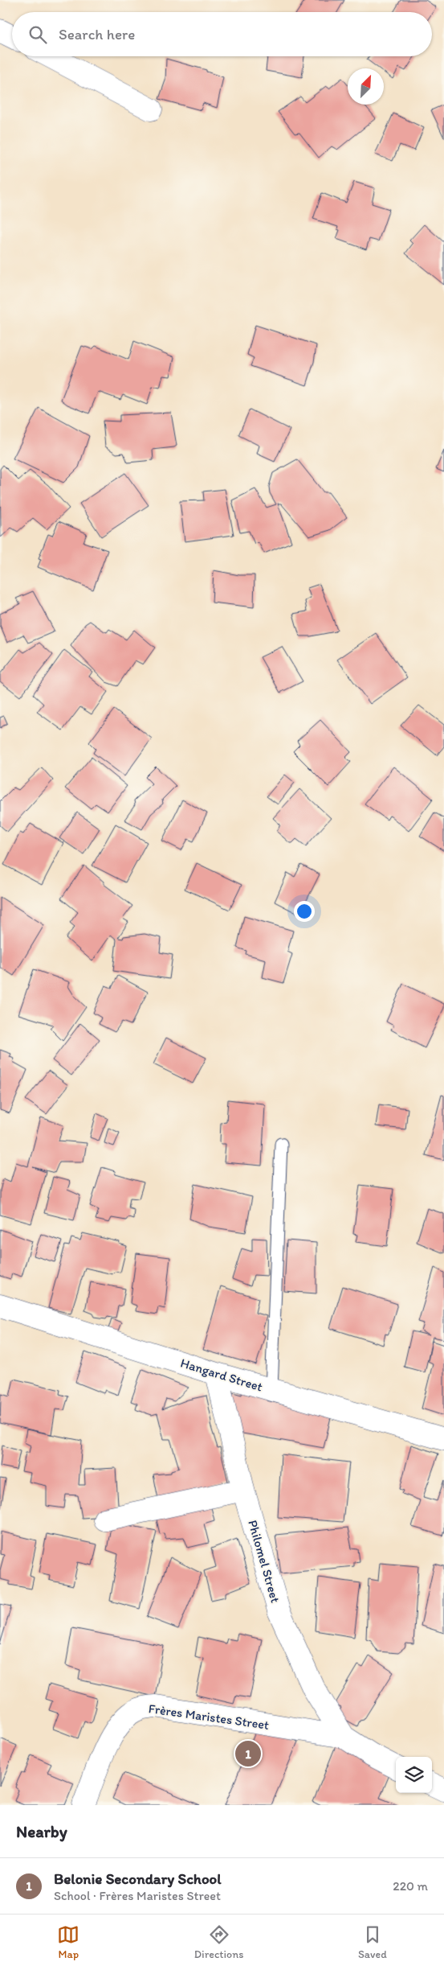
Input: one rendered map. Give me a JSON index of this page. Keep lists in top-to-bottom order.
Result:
{
  "streets": {
    "street": ["Hangard Street", "Philomel Street", "Frères Maristes Street"]
  },
  "crossings": [
    ["Hangard Street", "Philomel Street"],
    ["Philomel Street", "Frères Maristes Street"]
  ],
  "north": "top right",
  "page": {
    "search": "Search here",
    "pins": "1",
    "heading": "Nearby",
    "list": [
      {
        "mark": "1",
        "name": "Belonie Secondary School",
        "note": "School · Frères Maristes Street",
        "value": "220 m"
      }
    ],
    "nav": ["Map", "Directions", "Saved"]
  }
}
